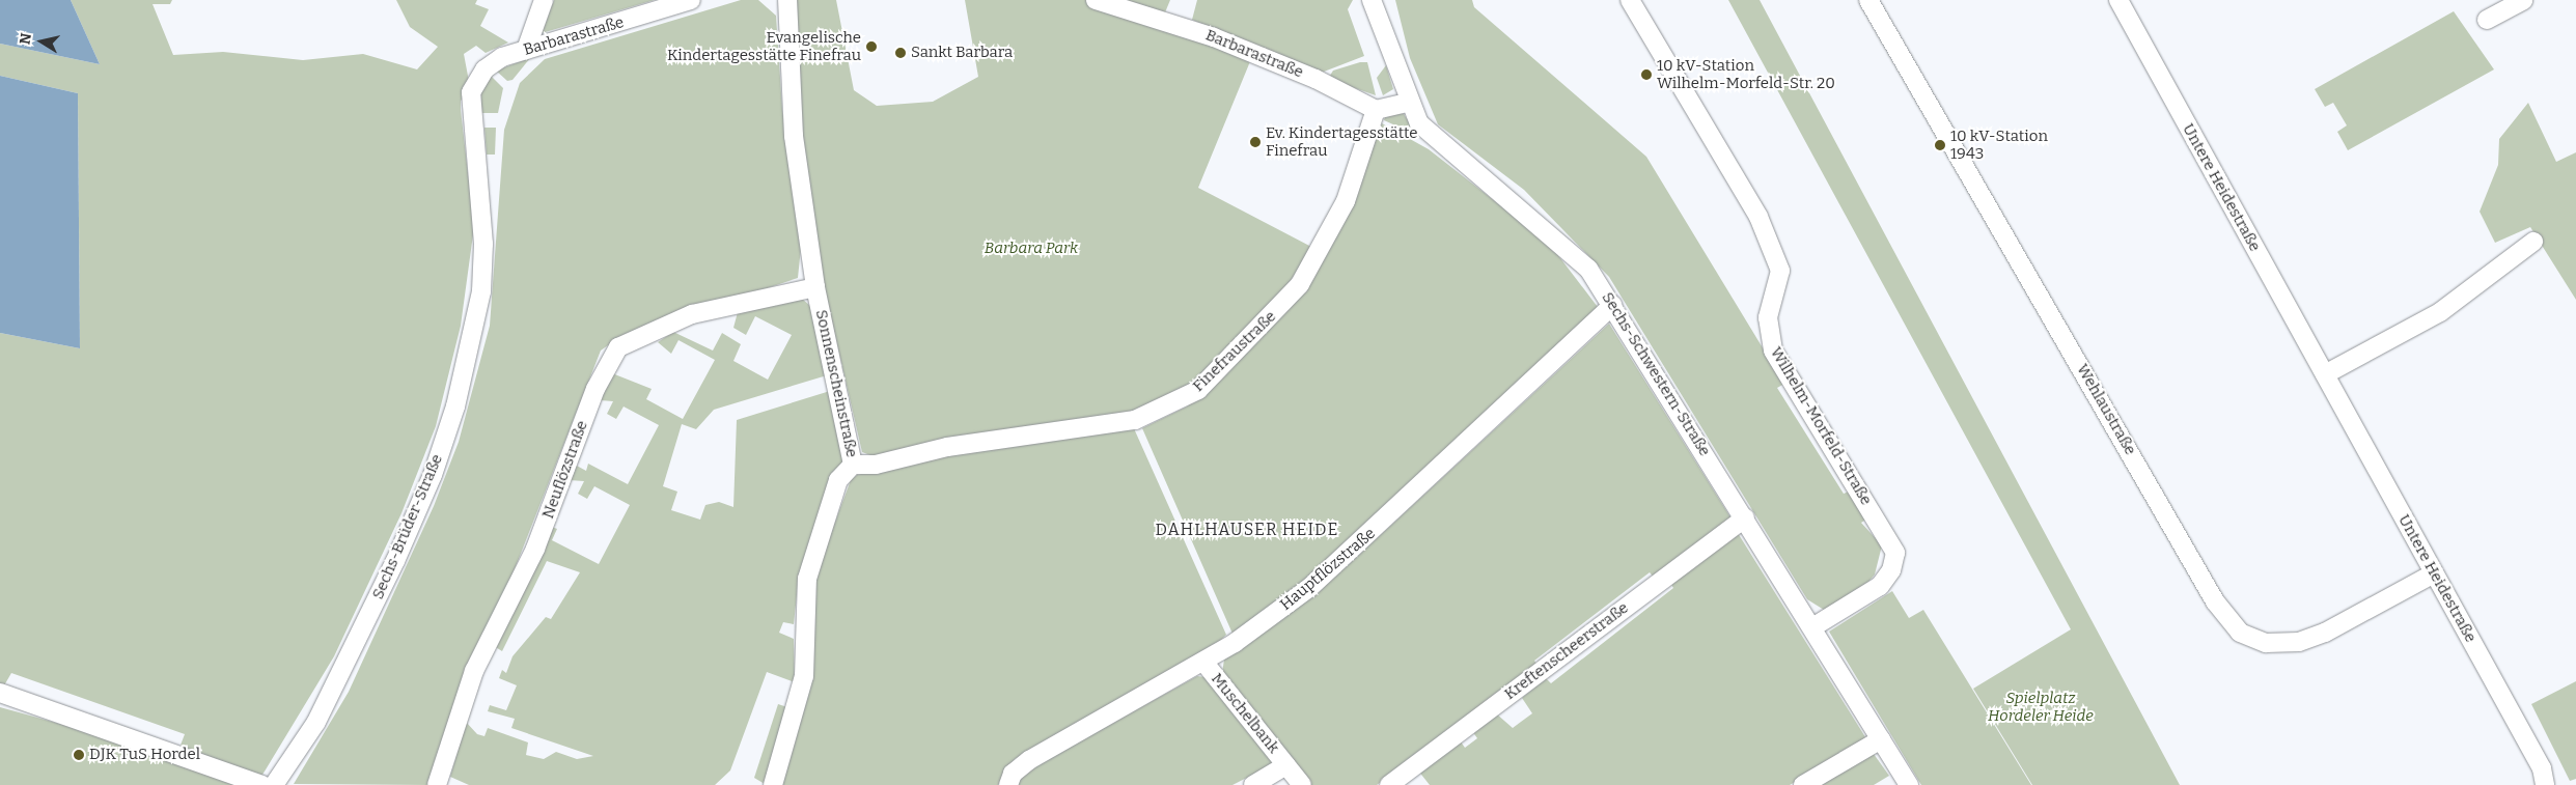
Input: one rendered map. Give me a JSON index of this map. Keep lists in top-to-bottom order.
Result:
{
  "streets": {
    "street": [
      "Barbarastraße",
      "Untere Heidestraße",
      "Finefraustraße",
      "Sechs-Schwestern-Straße",
      "Sonnenscheinstraße",
      "Wehlaustraße",
      "Wilhelm-Morfeld-Straße",
      "Neuflözstraße",
      "Sechs-Brüder-Straße",
      "Hauptflözstraße",
      "Kreftenscheerstraße",
      "Muschelbank"
    ]
  },
  "crossings": [
    ["Barbarastraße", "Finefraustraße"],
    ["Barbarastraße", "Sechs-Brüder-Straße"],
    ["Untere Heidestraße", "Wehlaustraße"],
    ["Finefraustraße", "Sonnenscheinstraße"],
    ["Sechs-Schwestern-Straße", "Wilhelm-Morfeld-Straße"],
    ["Sechs-Schwestern-Straße", "Hauptflözstraße"],
    ["Sechs-Schwestern-Straße", "Kreftenscheerstraße"],
    ["Sonnenscheinstraße", "Neuflözstraße"],
    ["Hauptflözstraße", "Muschelbank"]
  ],
  "districts": ["DAHLHAUSER HEIDE"],
  "parks": ["Barbara Park", "Spielplatz Hordeler Heide"],
  "places": [
    "Evangelische Kindertagesstätte Finefrau",
    "Sankt Barbara",
    "10 kV-Station Wilhelm-Morfeld-Str. 20",
    "Ev. Kindertagesstätte Finefrau",
    "10 kV-Station 1943",
    "DJK TuS Hordel"
  ],
  "north": "left"
}
